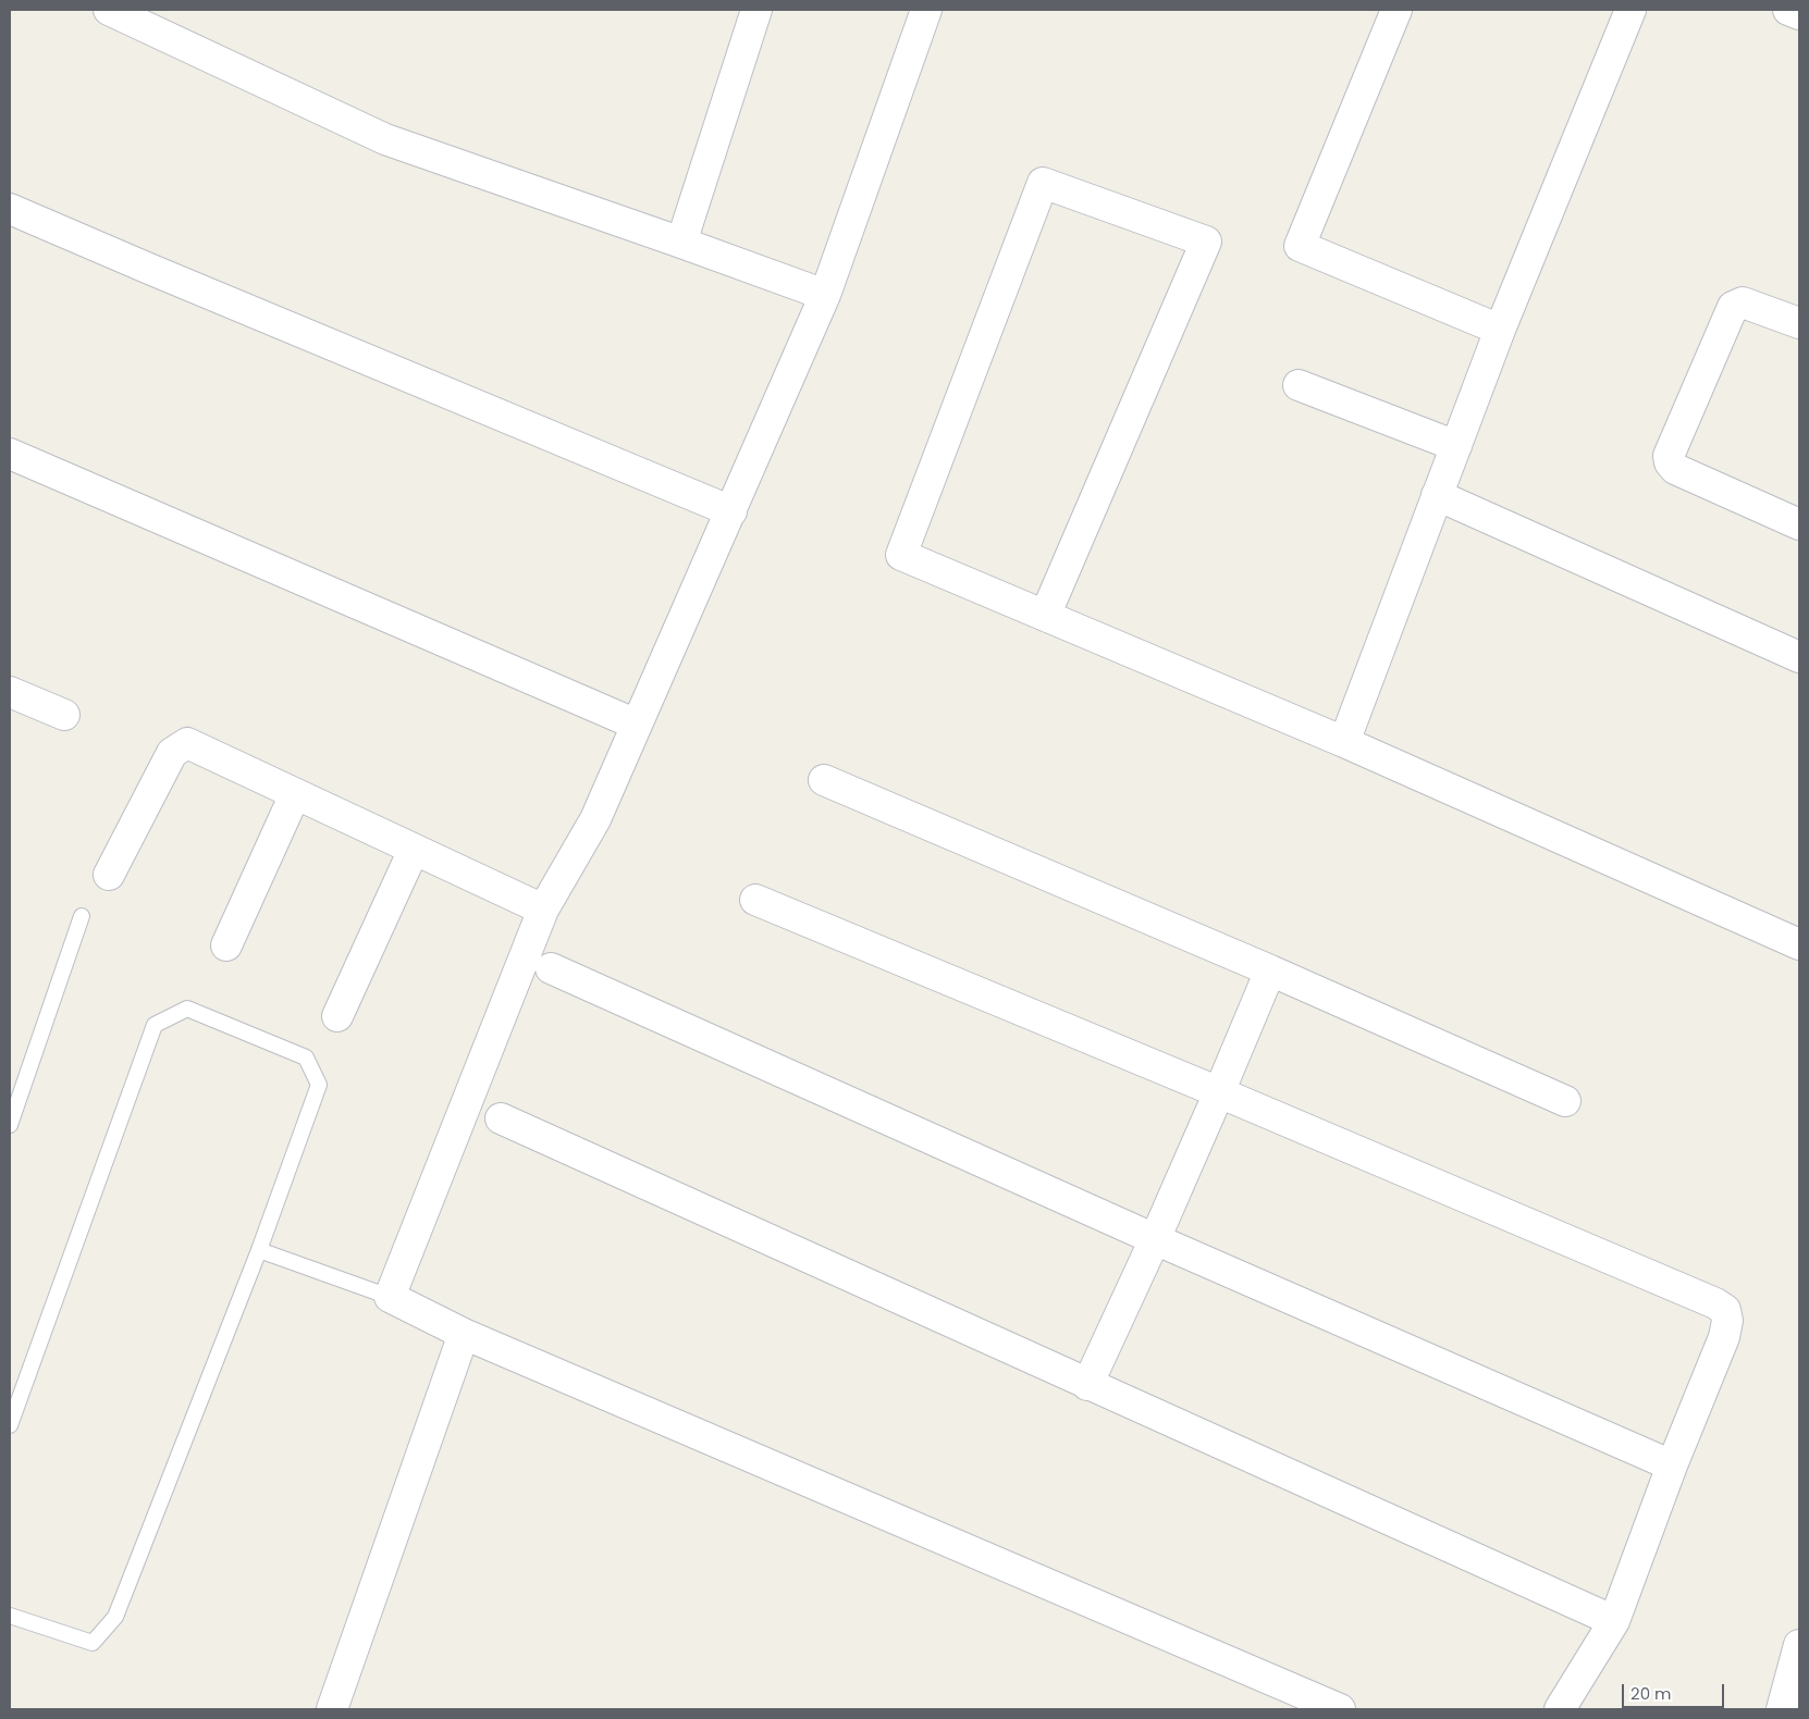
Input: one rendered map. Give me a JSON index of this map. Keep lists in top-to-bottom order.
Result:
{
  "scale_bar": "20 m"
}
